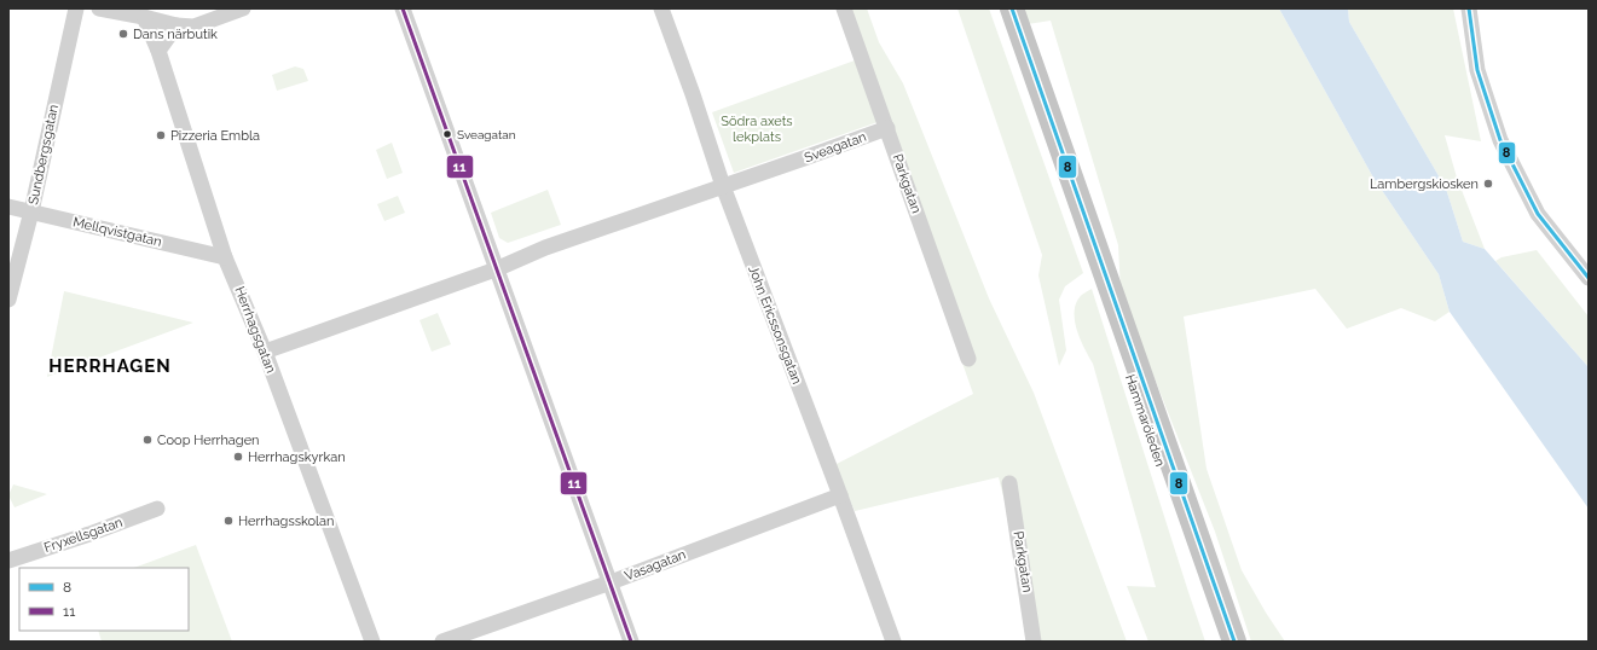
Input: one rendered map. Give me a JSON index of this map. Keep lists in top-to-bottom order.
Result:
{
  "streets": {
    "main road": ["Hammaröleden"],
    "street": [
      "Sveagatan",
      "Sundbergsgatan",
      "Parkgatan",
      "Mellqvistgatan",
      "John Ericssonsgatan",
      "Herrhagsgatan",
      "Fryxellsgatan",
      "Vasagatan"
    ]
  },
  "crossings": [
    ["Sveagatan", "Parkgatan"],
    ["Sveagatan", "John Ericssonsgatan"],
    ["Sveagatan", "Herrhagsgatan"],
    ["Sundbergsgatan", "Mellqvistgatan"],
    ["Mellqvistgatan", "Herrhagsgatan"],
    ["John Ericssonsgatan", "Vasagatan"]
  ],
  "districts": ["HERRHAGEN"],
  "parks": ["Södra axets lekplats"],
  "places": [
    "Dans närbutik",
    "Sveagatan",
    "Pizzeria Embla",
    "Lambergskiosken",
    "Coop Herrhagen",
    "Herrhagskyrkan",
    "Herrhagsskolan"
  ],
  "lines": ["transit line 8", "transit line 11"],
  "legend": ["8", "11"]
}
